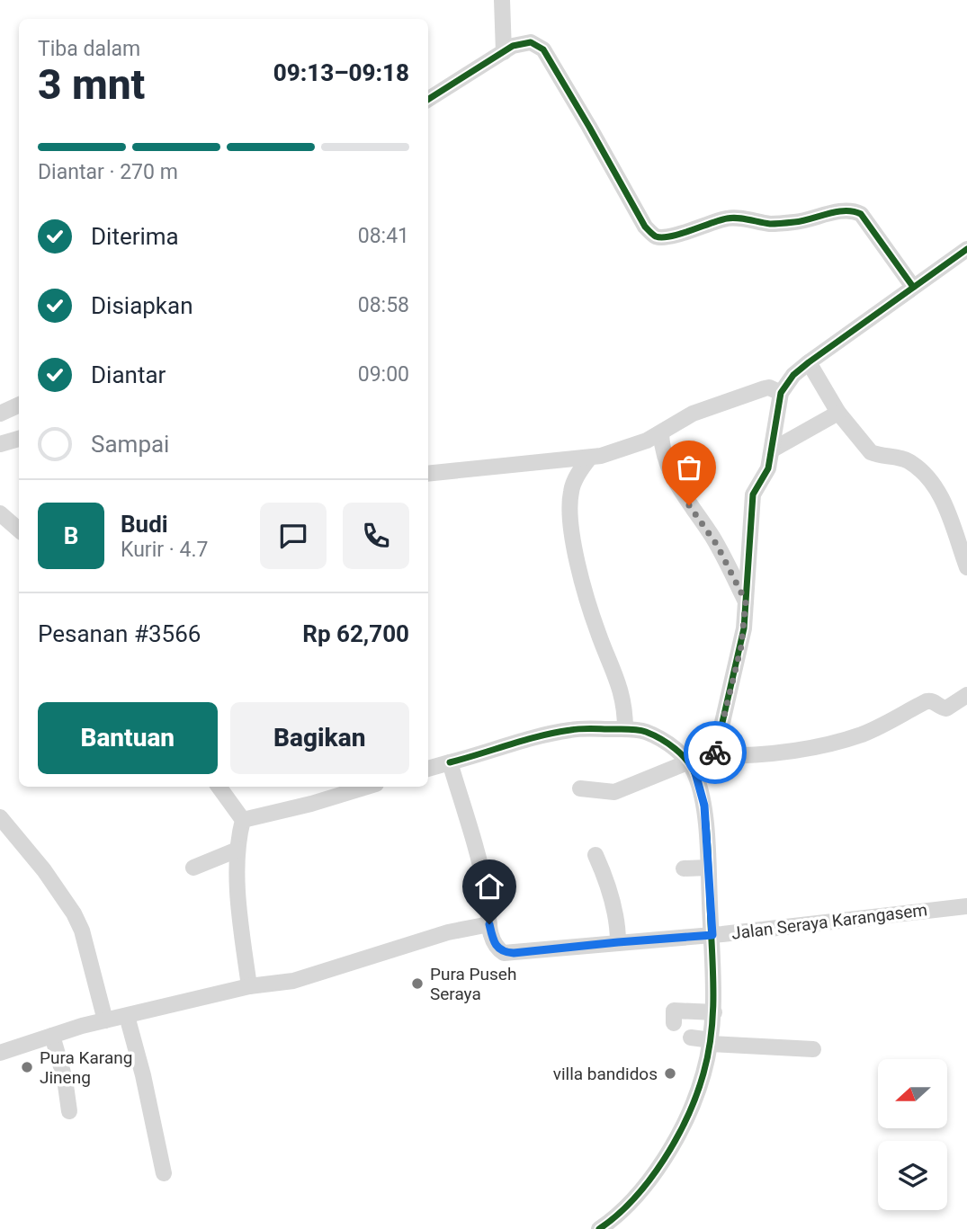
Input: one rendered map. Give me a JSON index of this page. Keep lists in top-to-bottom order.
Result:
{
  "streets": {
    "street": ["Jalan Seraya Karangasem"]
  },
  "places": ["Pura Puseh Seraya", "Pura Karang Jineng", "villa bandidos"],
  "north": "left",
  "page": {
    "heading": ["3 mnt", "Tiba dalam", "09:13–09:18"],
    "panel": [
      "Budi",
      "Kurir · 4.7",
      "Pesanan #3566",
      "Rp 62,700"
    ],
    "bar": "Diantar · 270 m",
    "list": [
      ["Diterima", "08:41"],
      ["Disiapkan", "08:58"],
      ["Diantar", "09:00"],
      "Sampai"
    ],
    "round": "B",
    "buttons": ["Bantuan", "Bagikan"]
  }
}
